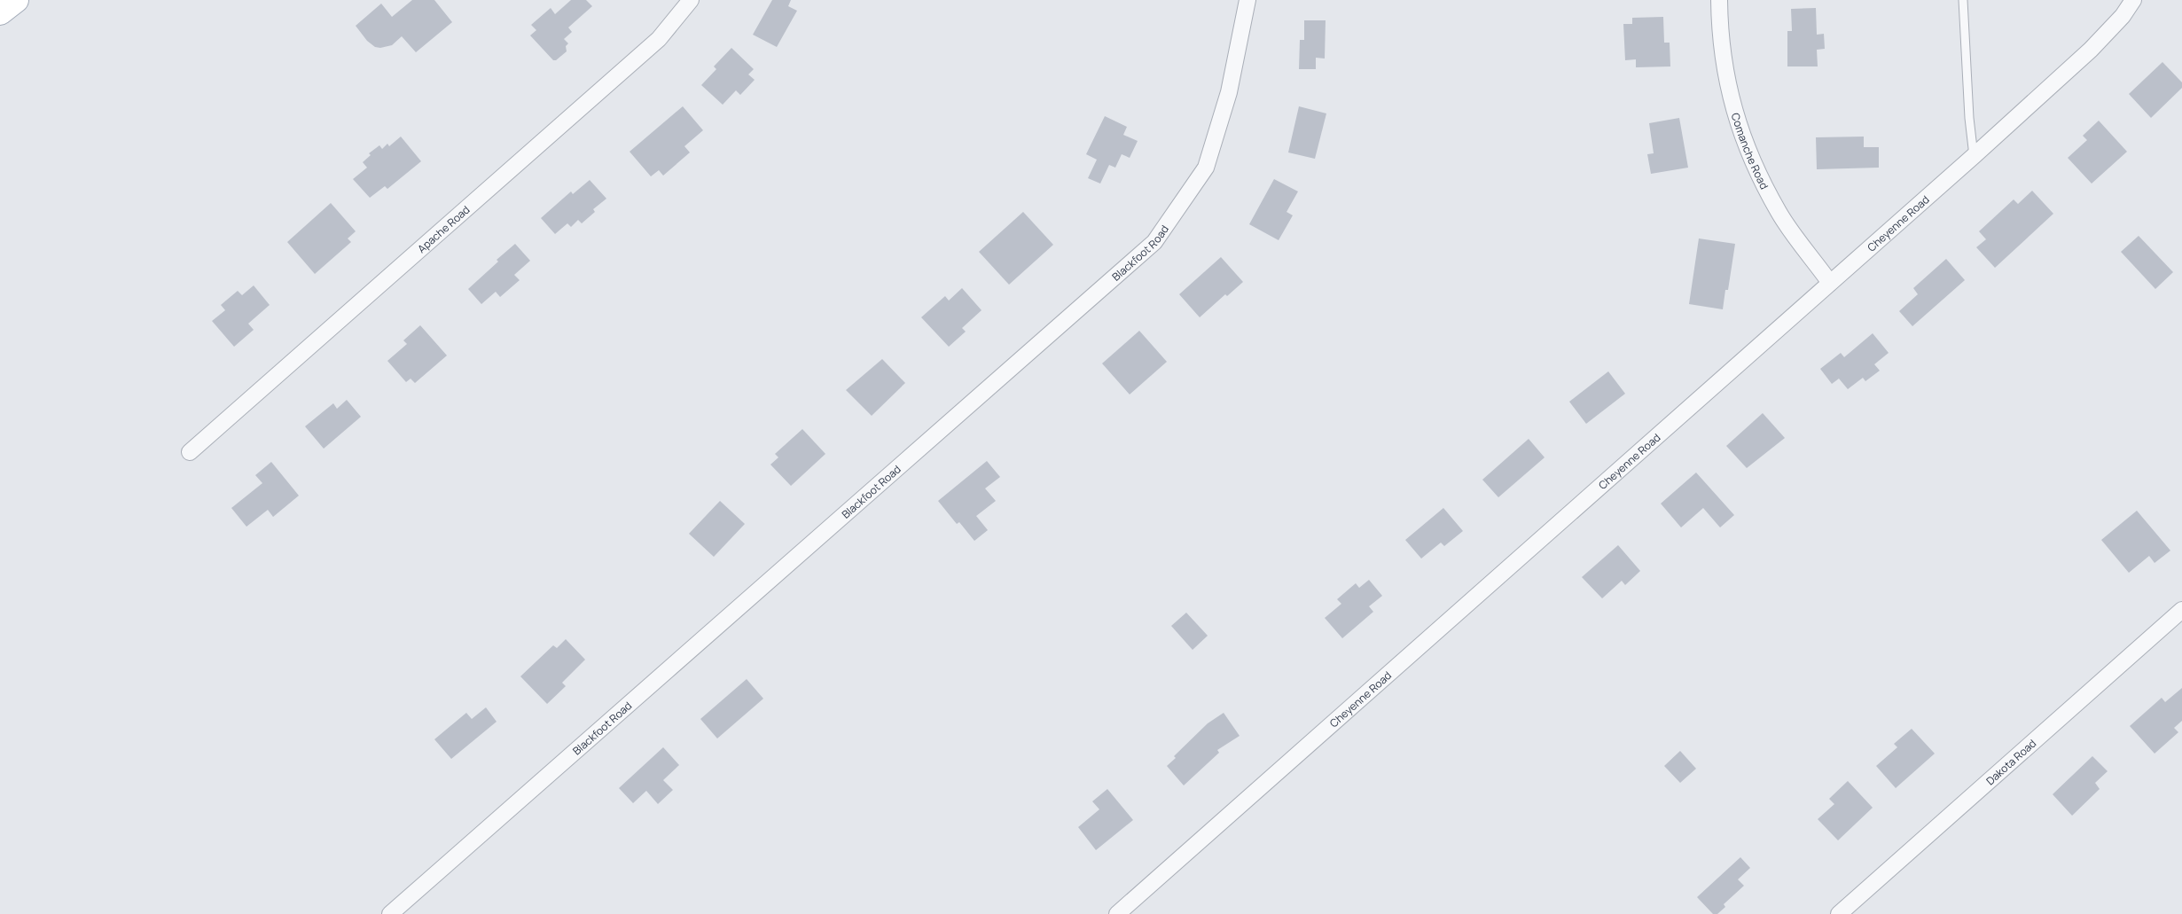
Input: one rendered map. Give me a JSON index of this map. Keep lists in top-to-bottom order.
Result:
{
  "streets": {
    "street": [
      "Comanche Road",
      "Cheyenne Road",
      "Apache Road",
      "Blackfoot Road",
      "Dakota Road"
    ]
  },
  "crossings": [
    ["Comanche Road", "Cheyenne Road"]
  ]
}
